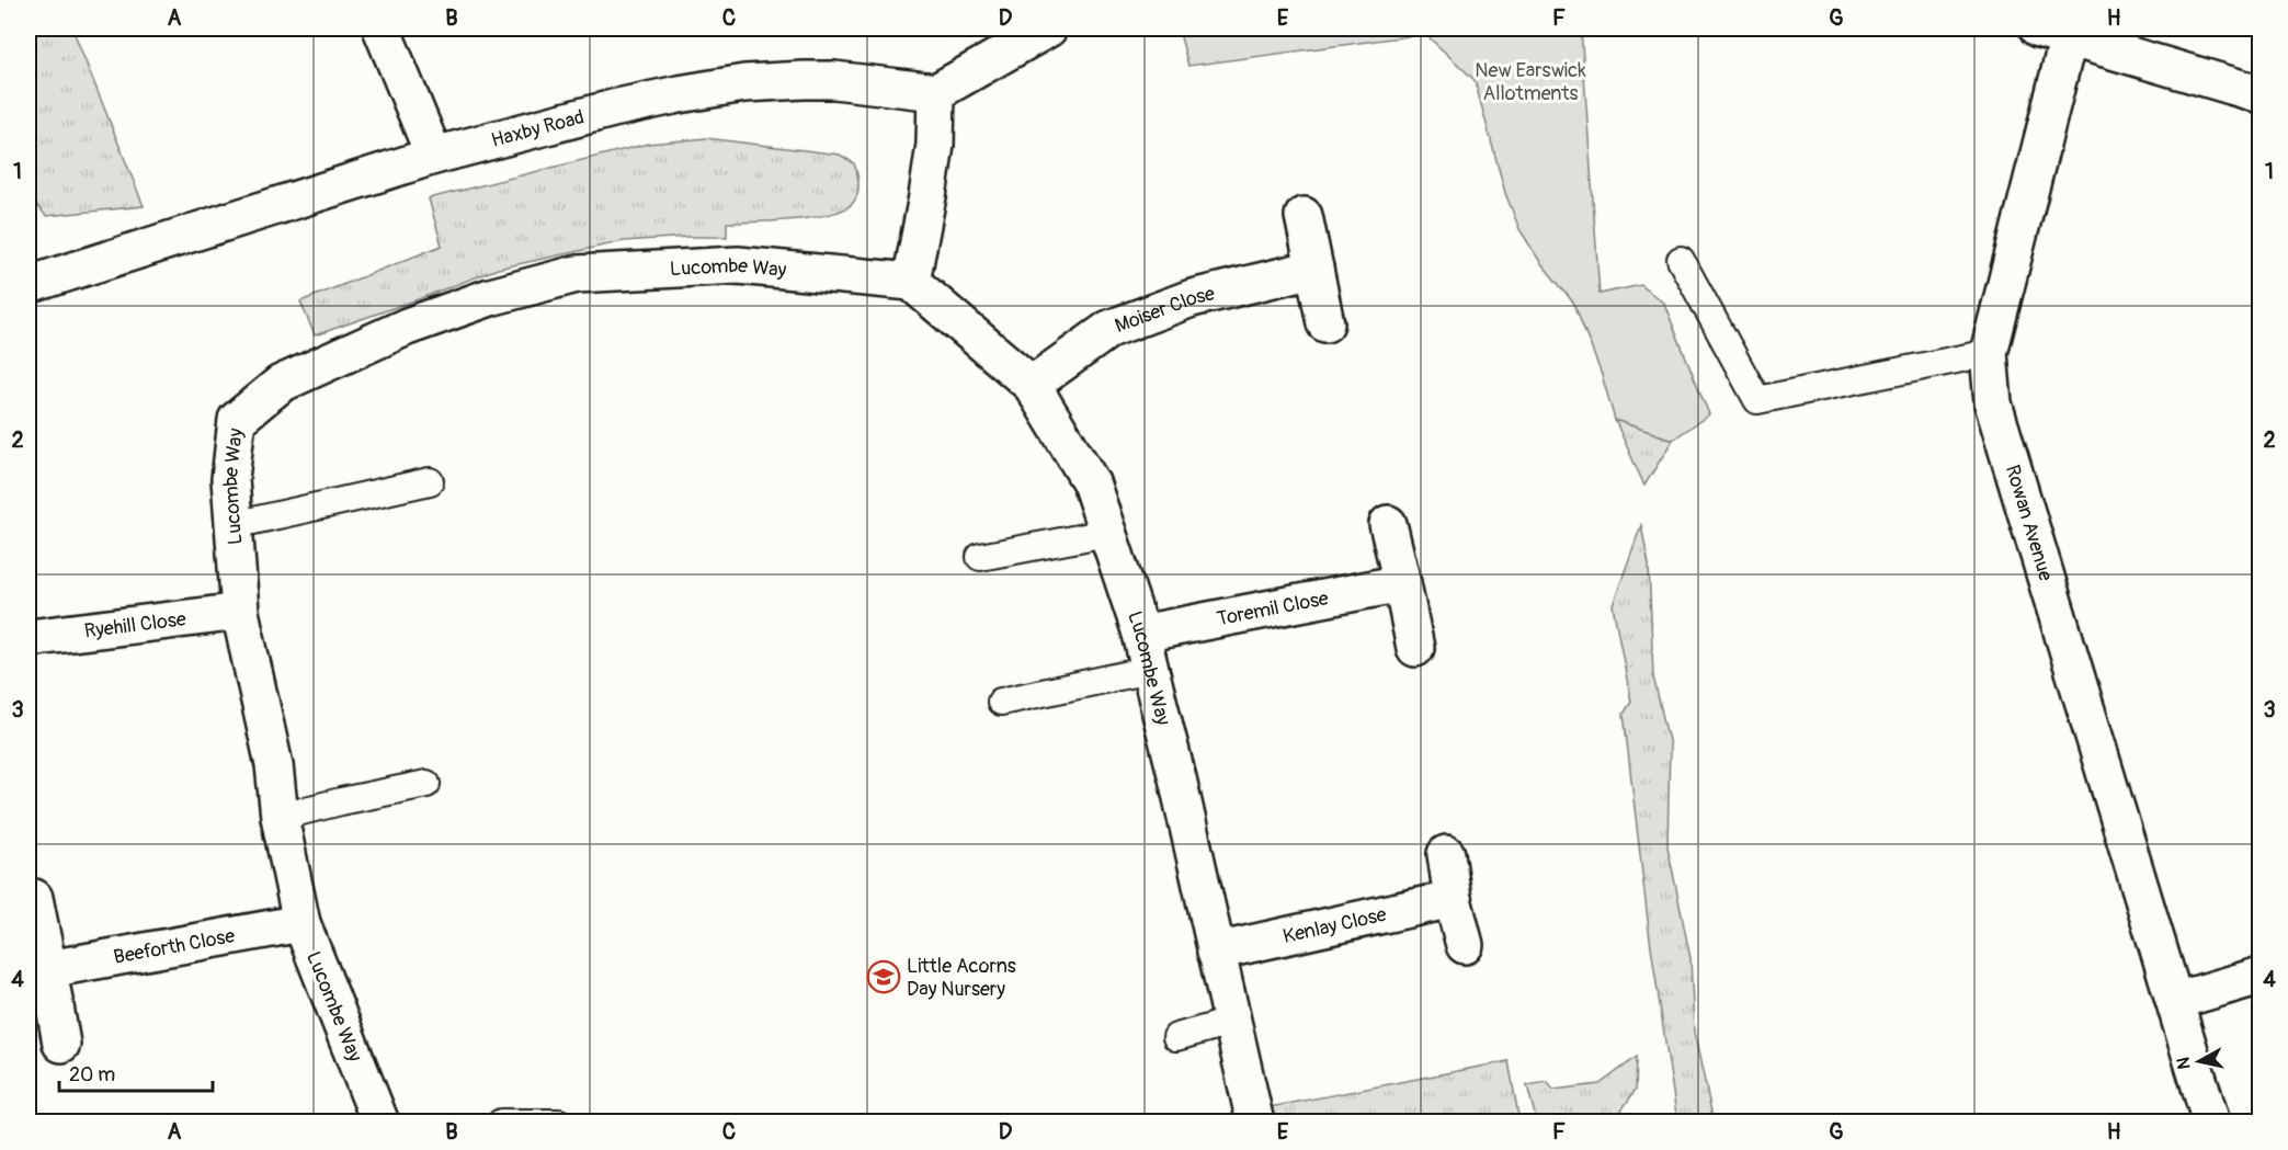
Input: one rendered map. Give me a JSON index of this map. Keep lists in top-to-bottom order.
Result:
{
  "streets": {
    "street": [
      "Haxby Road",
      "Lucombe Way",
      "Moiser Close",
      "Rowan Avenue",
      "Toremil Close",
      "Ryehill Close",
      "Kenlay Close",
      "Beeforth Close"
    ]
  },
  "crossings": [
    ["Lucombe Way", "Moiser Close"],
    ["Lucombe Way", "Toremil Close"],
    ["Lucombe Way", "Ryehill Close"],
    ["Lucombe Way", "Kenlay Close"],
    ["Lucombe Way", "Beeforth Close"]
  ],
  "parks": ["New Earswick Allotments"],
  "places": {
    "school or university": ["Little Acorns Day Nursery"]
  },
  "scale_bar": "20 m",
  "north": "left",
  "grid": {
    "columns": [
      "A",
      "B",
      "C",
      "D",
      "E",
      "F",
      "G",
      "H"
    ],
    "rows": [
      "1",
      "2",
      "3",
      "4"
    ]
  }
}
